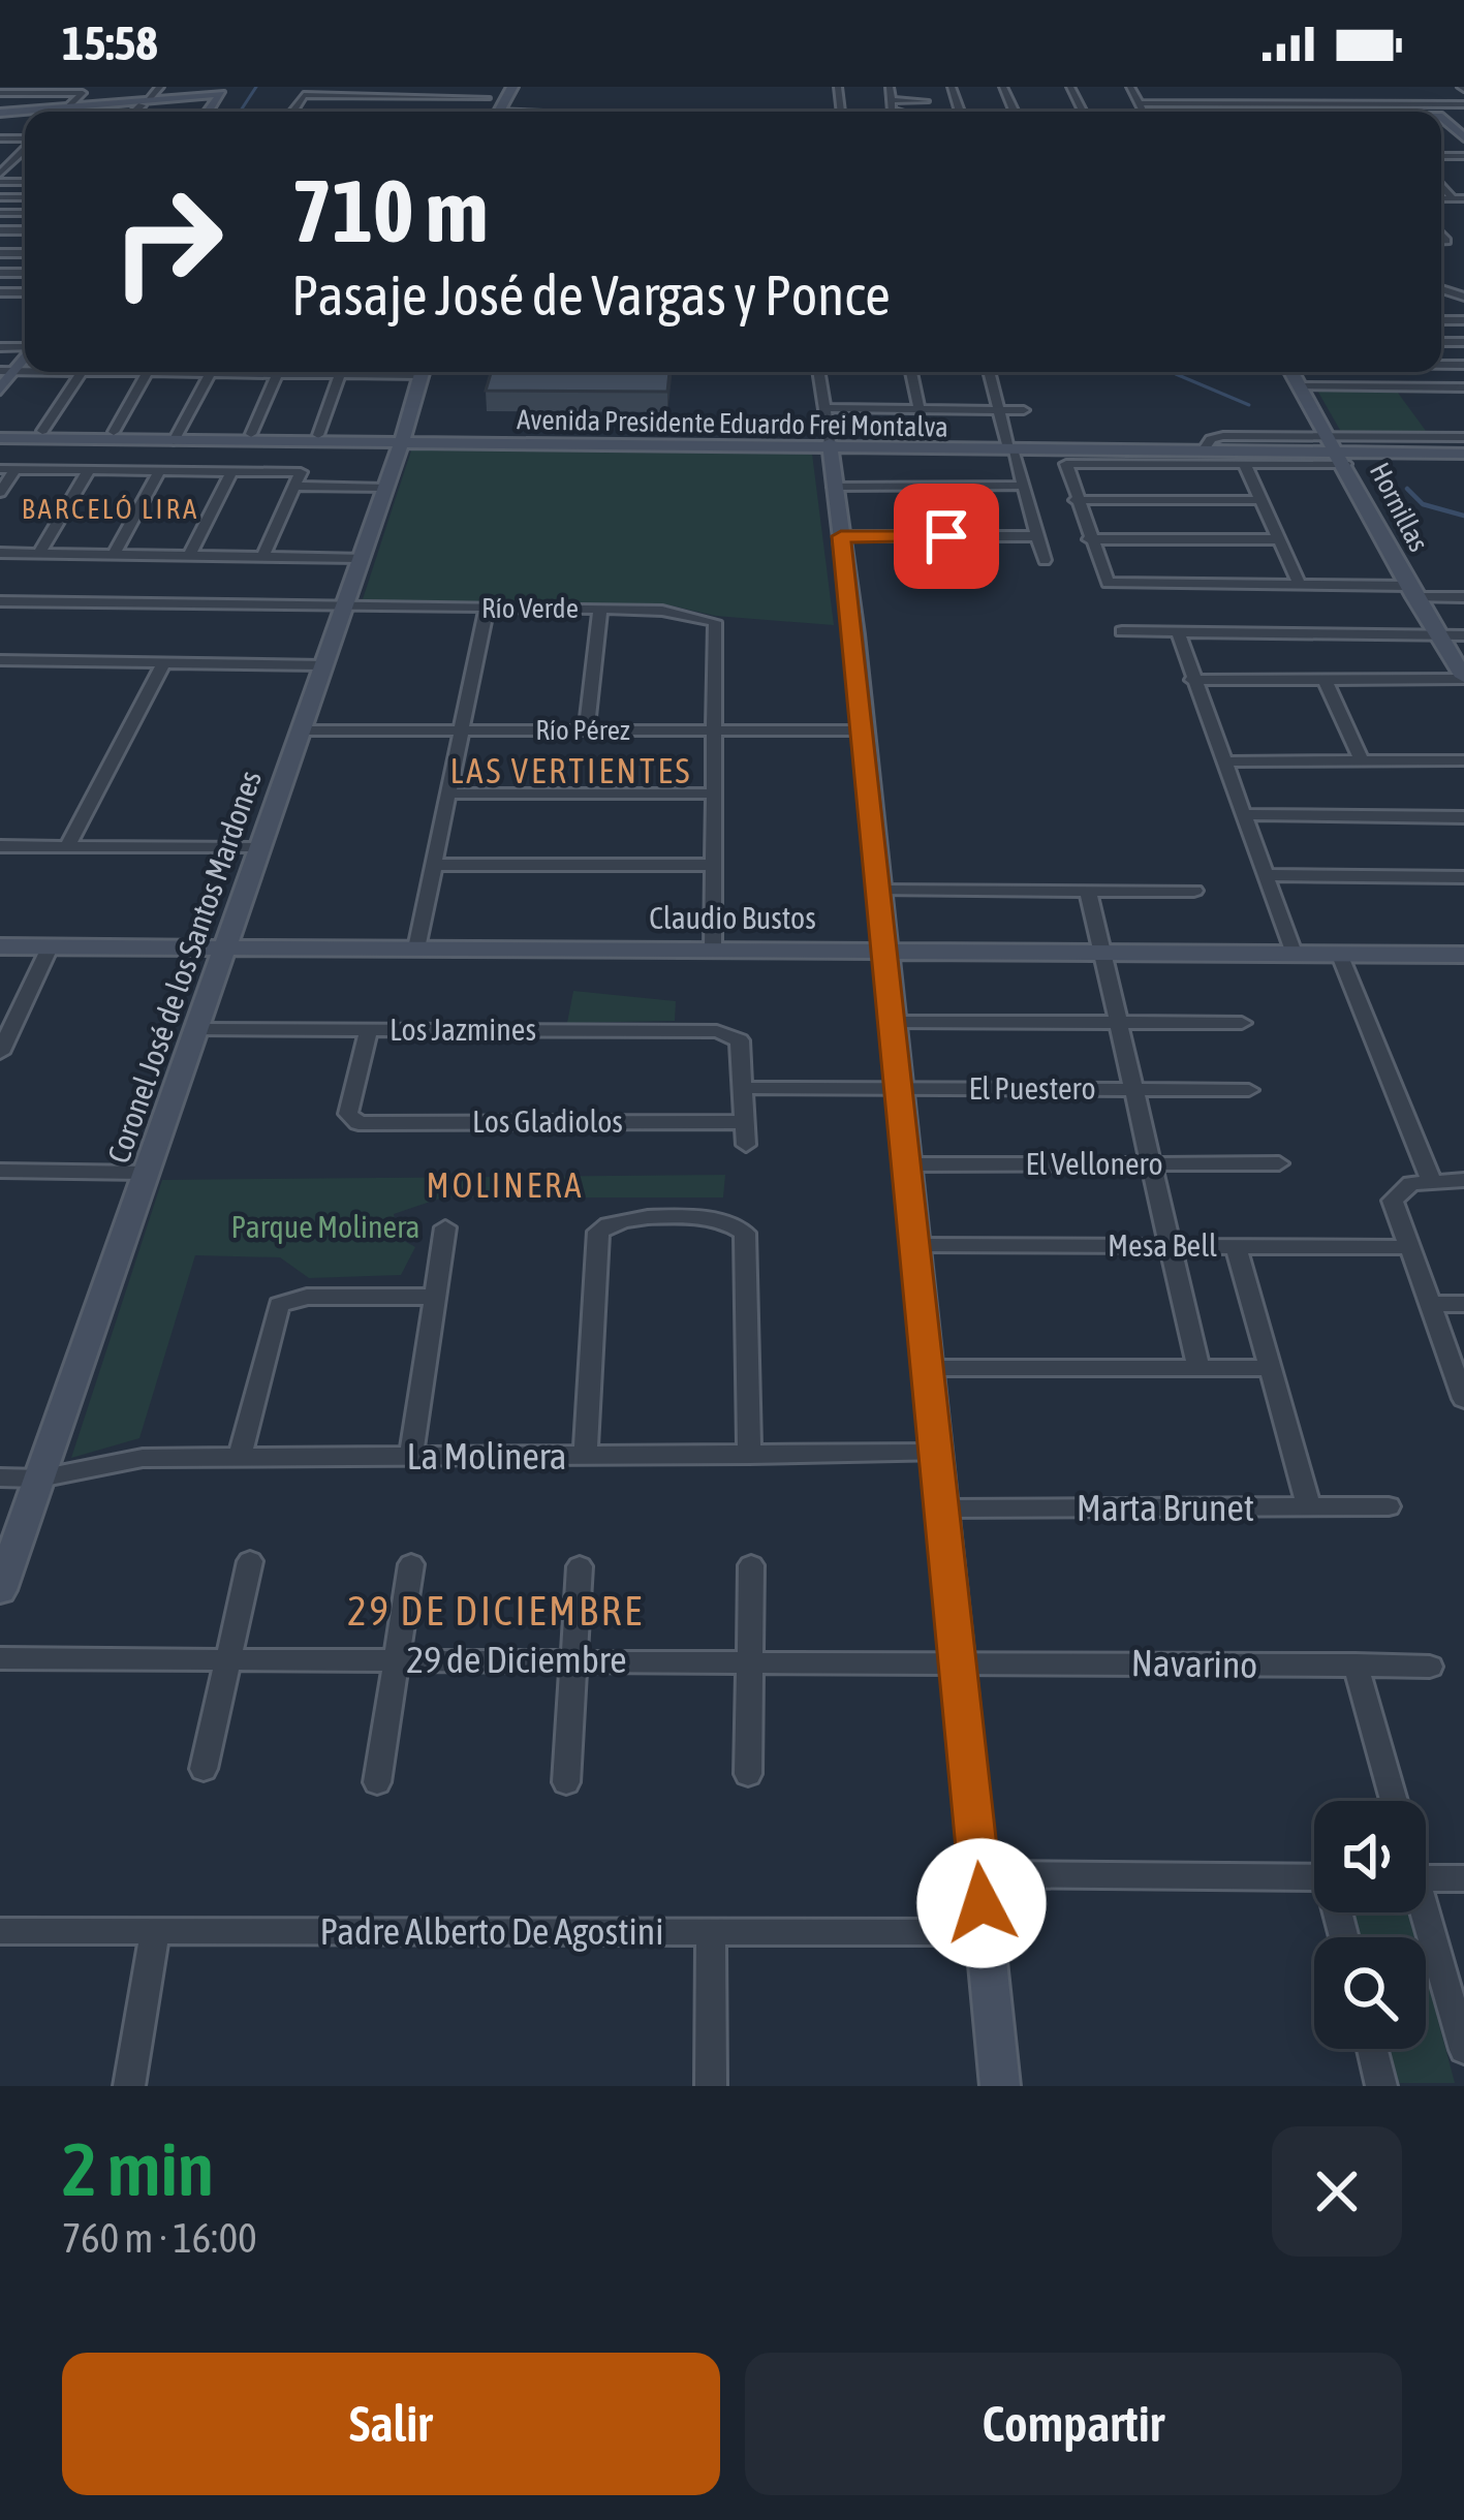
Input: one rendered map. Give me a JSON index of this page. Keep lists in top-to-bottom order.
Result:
{
  "streets": {
    "street": [
      "Avenida Presidente Eduardo Frei Montalva",
      "Hornillas",
      "Río Verde",
      "Río Pérez",
      "Claudio Bustos",
      "Coronel José de los Santos Mardones",
      "Los Jazmines",
      "El Puestero",
      "Los Gladiolos",
      "El Vellonero",
      "Mesa Bell",
      "La Molinera",
      "Marta Brunet",
      "29 de Diciembre",
      "Navarino",
      "Padre Alberto De Agostini"
    ]
  },
  "crossings": [
    ["Avenida Presidente Eduardo Frei Montalva", "Hornillas"],
    ["Avenida Presidente Eduardo Frei Montalva", "Coronel José de los Santos Mardones"],
    ["Río Verde", "Río Pérez"],
    ["Río Verde", "Coronel José de los Santos Mardones"],
    ["Río Pérez", "Coronel José de los Santos Mardones"],
    ["Claudio Bustos", "Coronel José de los Santos Mardones"],
    ["Coronel José de los Santos Mardones", "Los Jazmines"],
    ["Coronel José de los Santos Mardones", "La Molinera"],
    ["Los Jazmines", "El Puestero"],
    ["Los Jazmines", "Los Gladiolos"],
    ["29 de Diciembre", "Navarino"]
  ],
  "districts": [
    "BARCELÓ LIRA",
    "LAS VERTIENTES",
    "MOLINERA",
    "29 DE DICIEMBRE"
  ],
  "parks": ["Parque Molinera"],
  "page": {
    "status": "15:58",
    "turn": ["710 m", "Pasaje José de Vargas y Ponce"],
    "heading": ["2 min", "760 m · 16:00"],
    "buttons": ["Salir", "Compartir"]
  }
}
